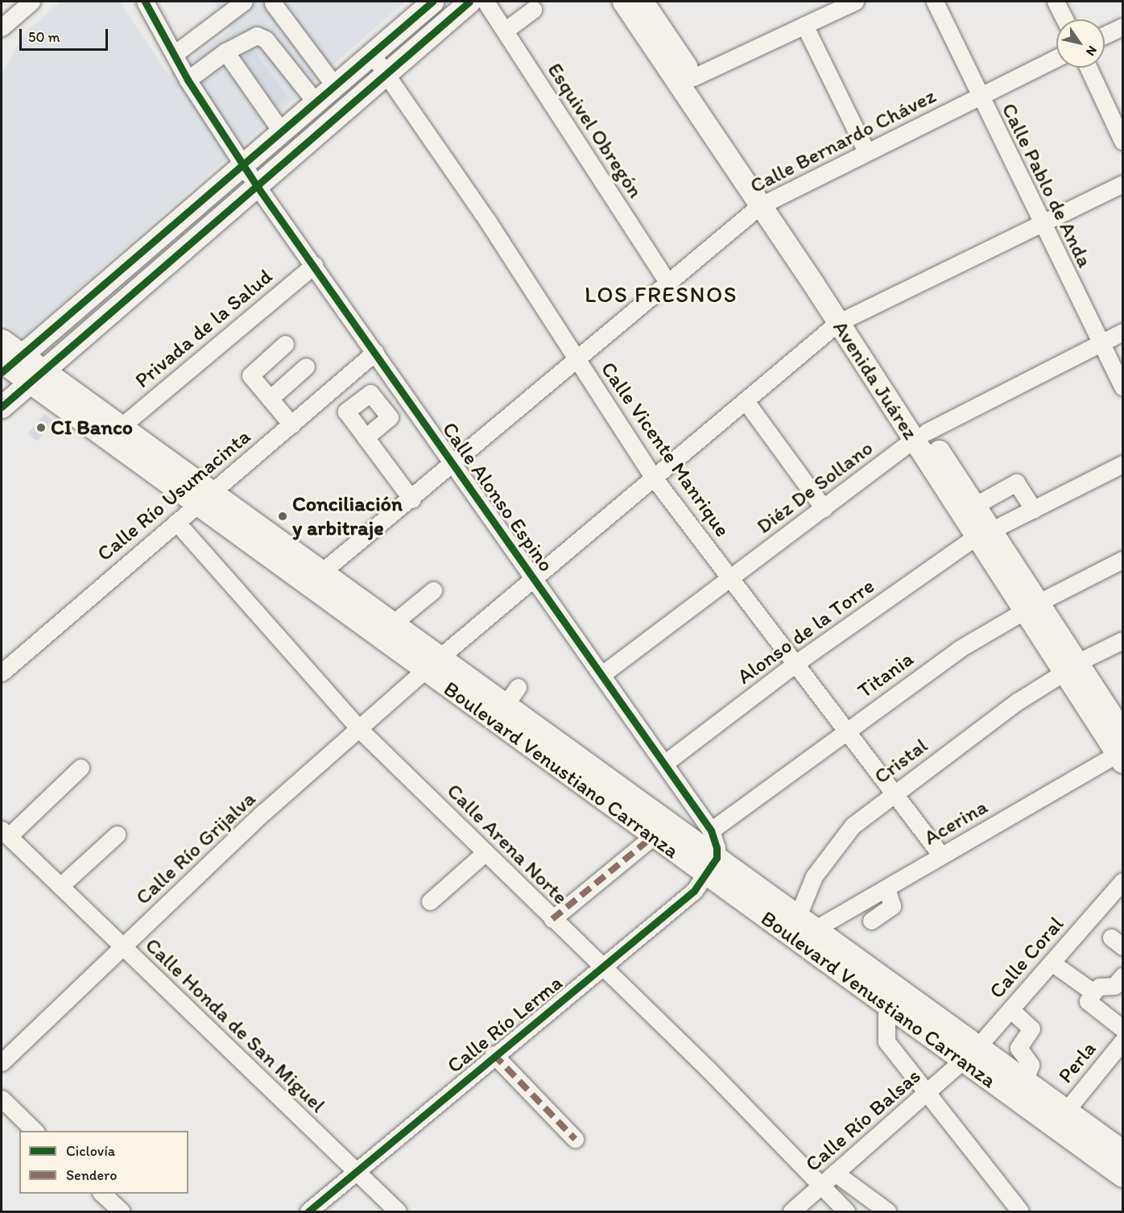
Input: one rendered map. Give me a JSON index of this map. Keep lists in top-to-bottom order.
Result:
{
  "streets": {
    "main road": ["Avenida Juárez", "Boulevard Venustiano Carranza"],
    "street": [
      "Esquivel Obregón",
      "Calle Bernardo Chávez",
      "Calle Pablo de Anda",
      "Privada de la Salud",
      "Calle Vicente Manrique",
      "Diéz De Sollano",
      "Calle Río Usumacinta",
      "Calle Alonso Espino",
      "Alonso de la Torre",
      "Titania",
      "Cristal",
      "Acerina",
      "Calle Arena Norte",
      "Calle Río Grijalva",
      "Calle Coral",
      "Calle Río Lerma",
      "Calle Honda de San Miguel",
      "Perla",
      "Calle Río Balsas"
    ]
  },
  "crossings": [
    ["Esquivel Obregón", "Calle Bernardo Chávez"],
    ["Calle Bernardo Chávez", "Calle Pablo de Anda"],
    ["Calle Bernardo Chávez", "Avenida Juárez"],
    ["Calle Bernardo Chávez", "Calle Vicente Manrique"],
    ["Calle Bernardo Chávez", "Calle Alonso Espino"],
    ["Calle Bernardo Chávez", "Boulevard Venustiano Carranza"],
    ["Calle Pablo de Anda", "Diéz De Sollano"],
    ["Calle Pablo de Anda", "Calle Río Grijalva"],
    ["Privada de la Salud", "Calle Alonso Espino"],
    ["Privada de la Salud", "Boulevard Venustiano Carranza"],
    ["Avenida Juárez", "Diéz De Sollano"],
    ["Avenida Juárez", "Alonso de la Torre"],
    ["Avenida Juárez", "Titania"],
    ["Avenida Juárez", "Cristal"],
    ["Avenida Juárez", "Acerina"],
    ["Avenida Juárez", "Calle Río Grijalva"],
    ["Calle Vicente Manrique", "Diéz De Sollano"],
    ["Calle Vicente Manrique", "Alonso de la Torre"],
    ["Calle Vicente Manrique", "Titania"],
    ["Calle Vicente Manrique", "Cristal"],
    ["Calle Vicente Manrique", "Acerina"],
    ["Calle Vicente Manrique", "Calle Río Grijalva"],
    ["Diéz De Sollano", "Calle Alonso Espino"],
    ["Calle Río Usumacinta", "Calle Alonso Espino"],
    ["Calle Río Usumacinta", "Boulevard Venustiano Carranza"],
    ["Calle Río Usumacinta", "Calle Arena Norte"],
    ["Calle Alonso Espino", "Alonso de la Torre"],
    ["Calle Alonso Espino", "Titania"],
    ["Calle Alonso Espino", "Calle Río Grijalva"],
    ["Cristal", "Boulevard Venustiano Carranza"],
    ["Boulevard Venustiano Carranza", "Acerina"],
    ["Boulevard Venustiano Carranza", "Calle Río Grijalva"],
    ["Boulevard Venustiano Carranza", "Calle Coral"],
    ["Boulevard Venustiano Carranza", "Calle Río Lerma"],
    ["Boulevard Venustiano Carranza", "Perla"],
    ["Boulevard Venustiano Carranza", "Calle Río Balsas"],
    ["Calle Arena Norte", "Calle Río Grijalva"],
    ["Calle Arena Norte", "Calle Río Lerma"],
    ["Calle Arena Norte", "Calle Río Balsas"],
    ["Calle Río Grijalva", "Calle Honda de San Miguel"],
    ["Calle Coral", "Calle Río Balsas"],
    ["Calle Río Lerma", "Calle Honda de San Miguel"]
  ],
  "districts": ["LOS FRESNOS"],
  "places": ["CI Banco", "Conciliación y arbitraje"],
  "legend": ["Ciclovía", "Sendero"],
  "scale_bar": "50 m",
  "north": "bottom right"
}
